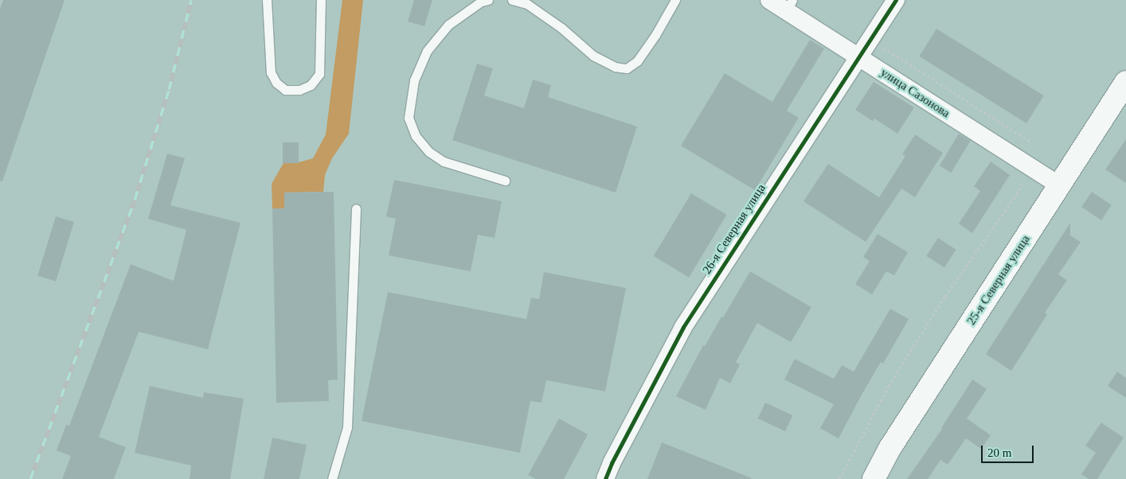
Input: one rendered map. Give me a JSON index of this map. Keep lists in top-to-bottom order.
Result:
{
  "streets": {
    "main road": ["25-я Северная улица"],
    "street": ["улица Сазонова", "26-я Северная улица"]
  },
  "crossings": [
    ["улица Сазонова", "26-я Северная улица"],
    ["улица Сазонова", "25-я Северная улица"]
  ],
  "scale_bar": "20 m"
}
